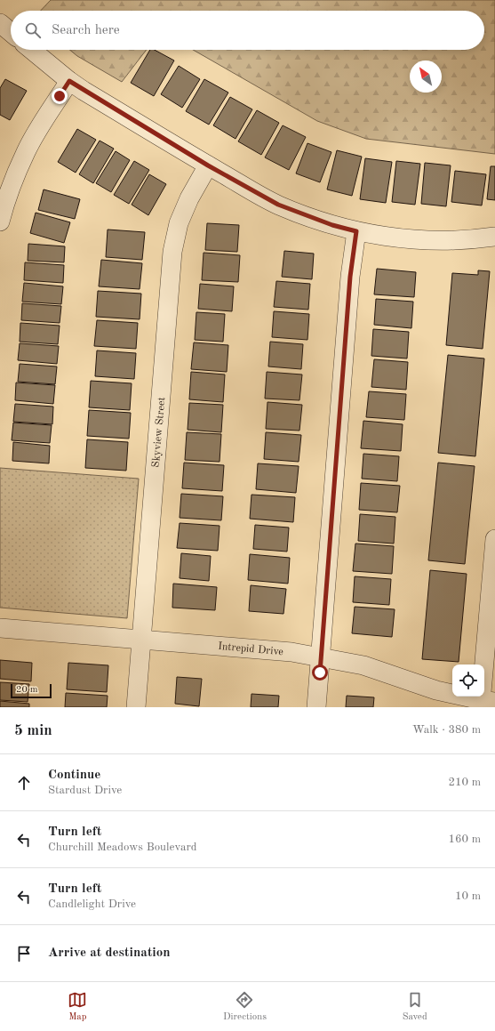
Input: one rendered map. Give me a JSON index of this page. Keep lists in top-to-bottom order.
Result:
{
  "streets": {
    "street": ["Skyview Street", "Intrepid Drive"]
  },
  "crossings": [
    ["Skyview Street", "Intrepid Drive"]
  ],
  "scale_bar": "20 m",
  "north": "top left",
  "page": {
    "search": "Search here",
    "scale": "20 m",
    "heading": ["5 min", "Walk · 380 m"],
    "list": [
      ["Continue", "Stardust Drive", "210 m"],
      ["Turn left", "Churchill Meadows Boulevard", "160 m"],
      ["Turn left", "Candlelight Drive", "10 m"],
      "Arrive at destination"
    ],
    "nav": ["Map", "Directions", "Saved"]
  }
}
